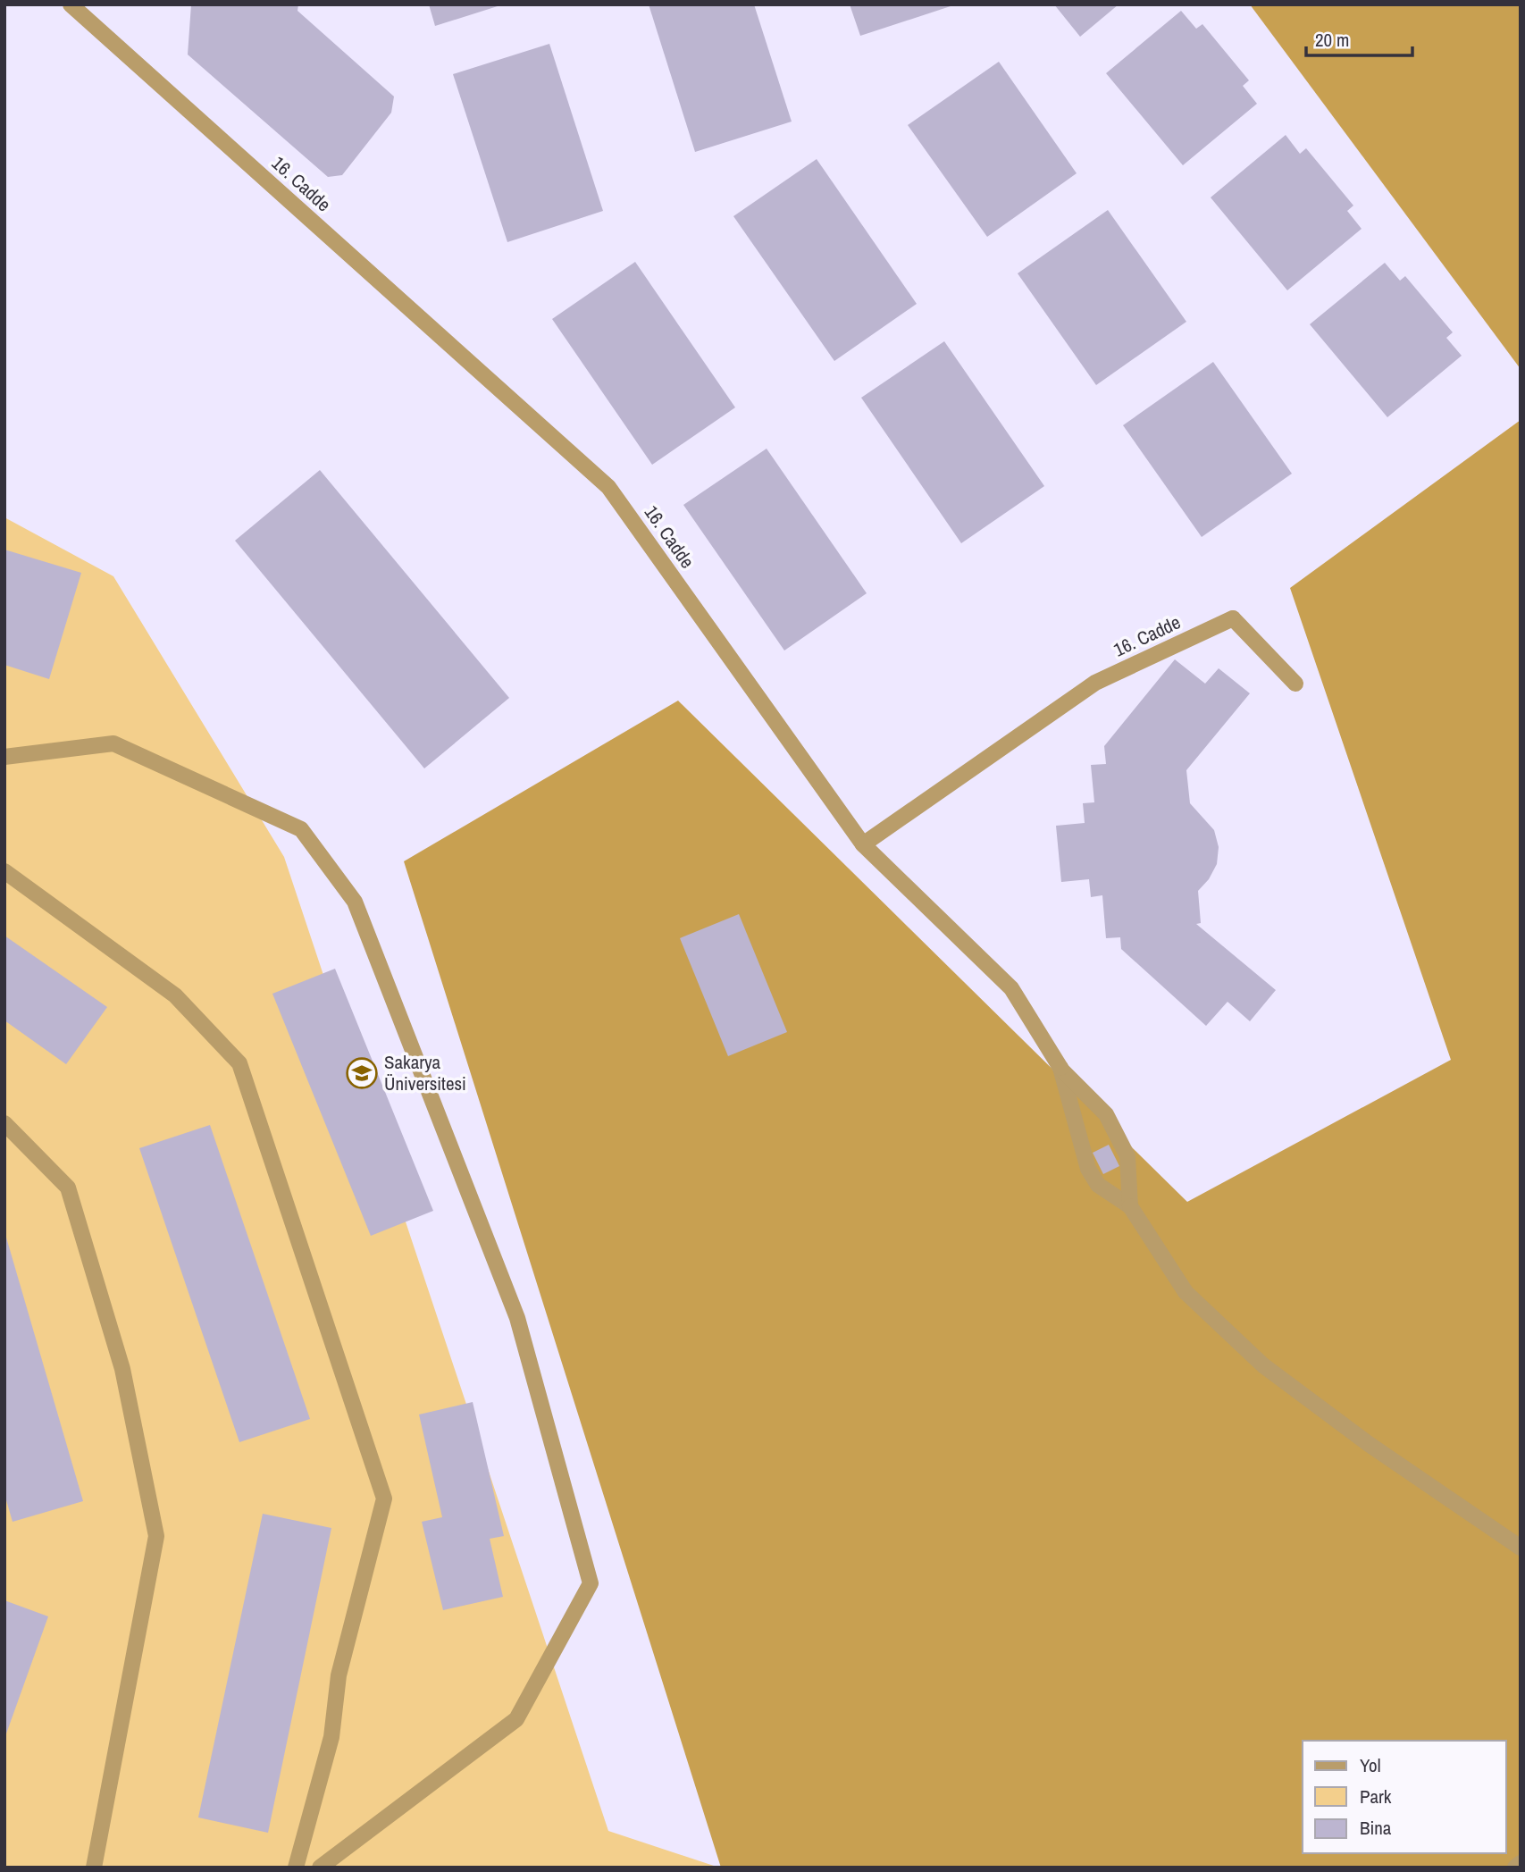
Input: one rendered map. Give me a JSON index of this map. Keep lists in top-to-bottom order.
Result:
{
  "streets": {
    "street": ["16. Cadde"]
  },
  "places": {
    "school or university": ["Sakarya Üniversitesi"]
  },
  "legend": ["Yol", "Park", "Bina"],
  "scale_bar": "20 m"
}
